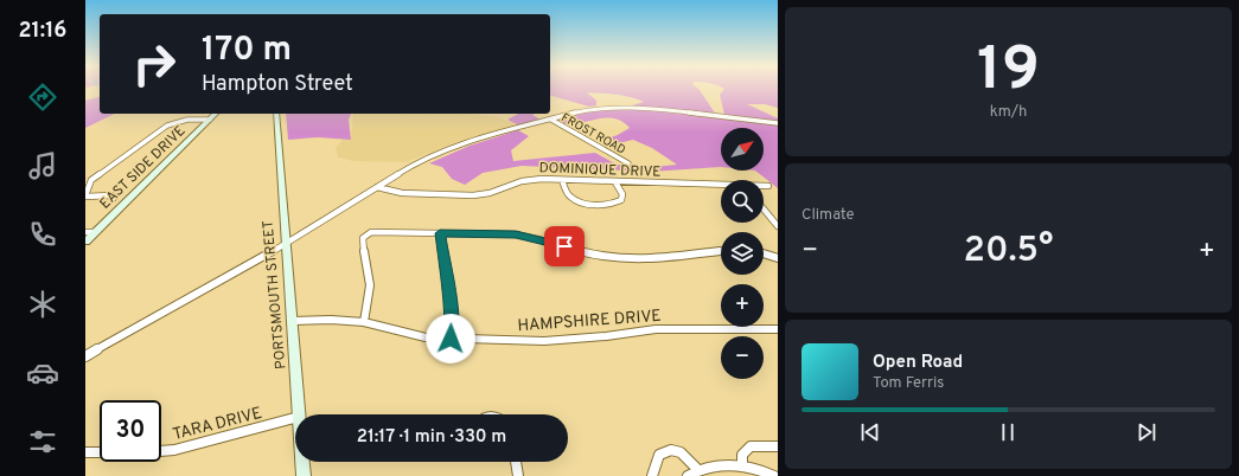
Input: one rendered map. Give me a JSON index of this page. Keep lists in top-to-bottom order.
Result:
{
  "streets": {
    "street": [
      "FROST ROAD",
      "EAST SIDE DRIVE",
      "DOMINIQUE DRIVE",
      "PORTSMOUTH STREET",
      "HAMPSHIRE DRIVE",
      "TARA DRIVE"
    ]
  },
  "crossings": [
    ["PORTSMOUTH STREET", "HAMPSHIRE DRIVE"]
  ],
  "north": "top right",
  "page": {
    "tabs": "21:16",
    "tile": [
      ["19", "km/h"],
      "Climate"
    ],
    "turn": ["170 m", "Hampton Street"],
    "map_buttons": ["+", "−"],
    "heat": ["−", "20.5°", "+"],
    "song": ["Open Road", "Tom Ferris"],
    "limit": "30",
    "trip": "21:17 · 1 min · 330 m"
  }
}
